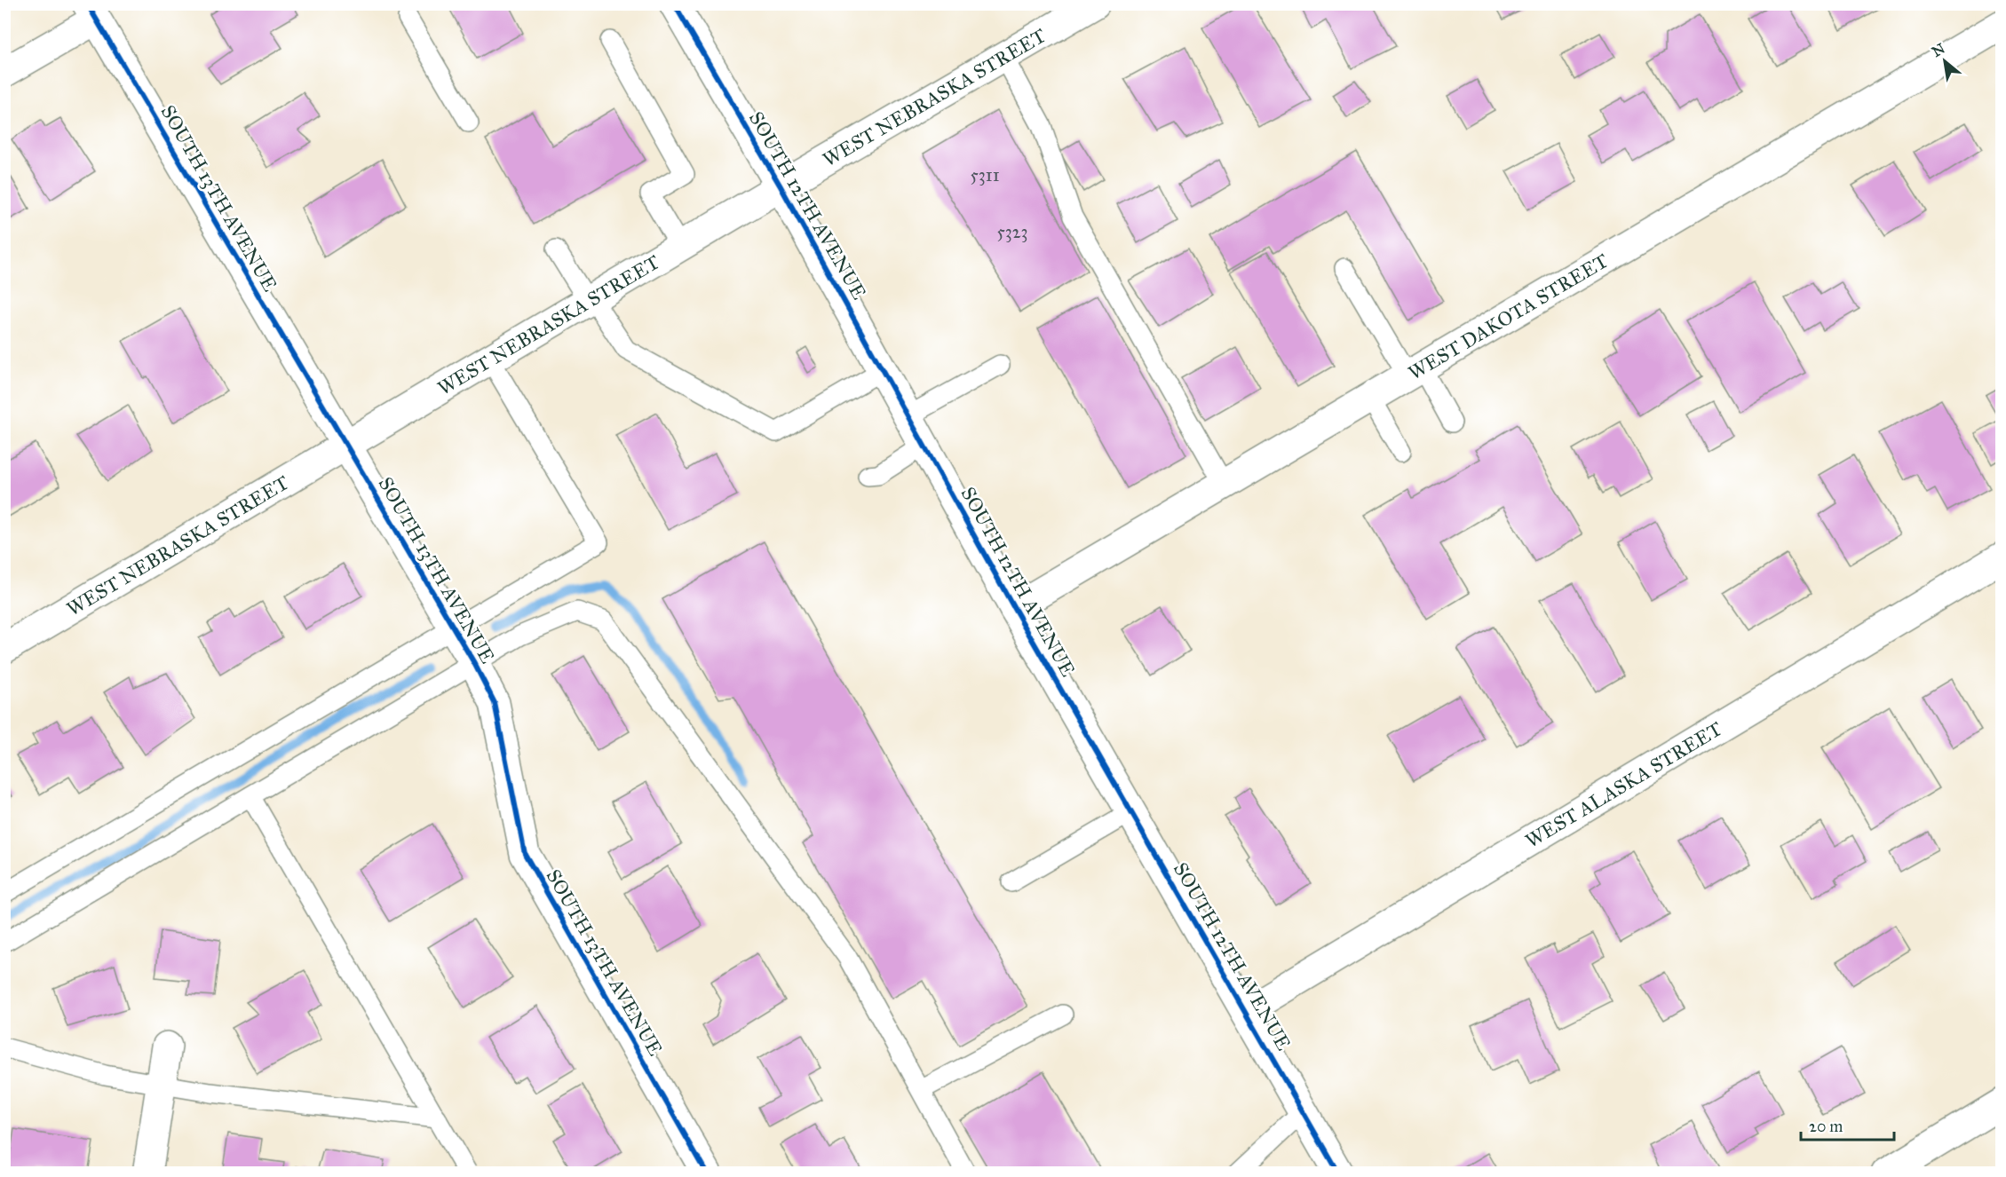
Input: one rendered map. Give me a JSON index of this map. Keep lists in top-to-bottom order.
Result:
{
  "streets": {
    "street": [
      "WEST NEBRASKA STREET",
      "SOUTH 13TH AVENUE",
      "SOUTH 12TH AVENUE",
      "WEST DAKOTA STREET",
      "WEST ALASKA STREET"
    ]
  },
  "crossings": [
    ["WEST NEBRASKA STREET", "SOUTH 13TH AVENUE"],
    ["WEST NEBRASKA STREET", "SOUTH 12TH AVENUE"],
    ["SOUTH 12TH AVENUE", "WEST DAKOTA STREET"],
    ["SOUTH 12TH AVENUE", "WEST ALASKA STREET"]
  ],
  "house_numbers": ["5311", "5323"],
  "scale_bar": "20 m",
  "north": "top left"
}
